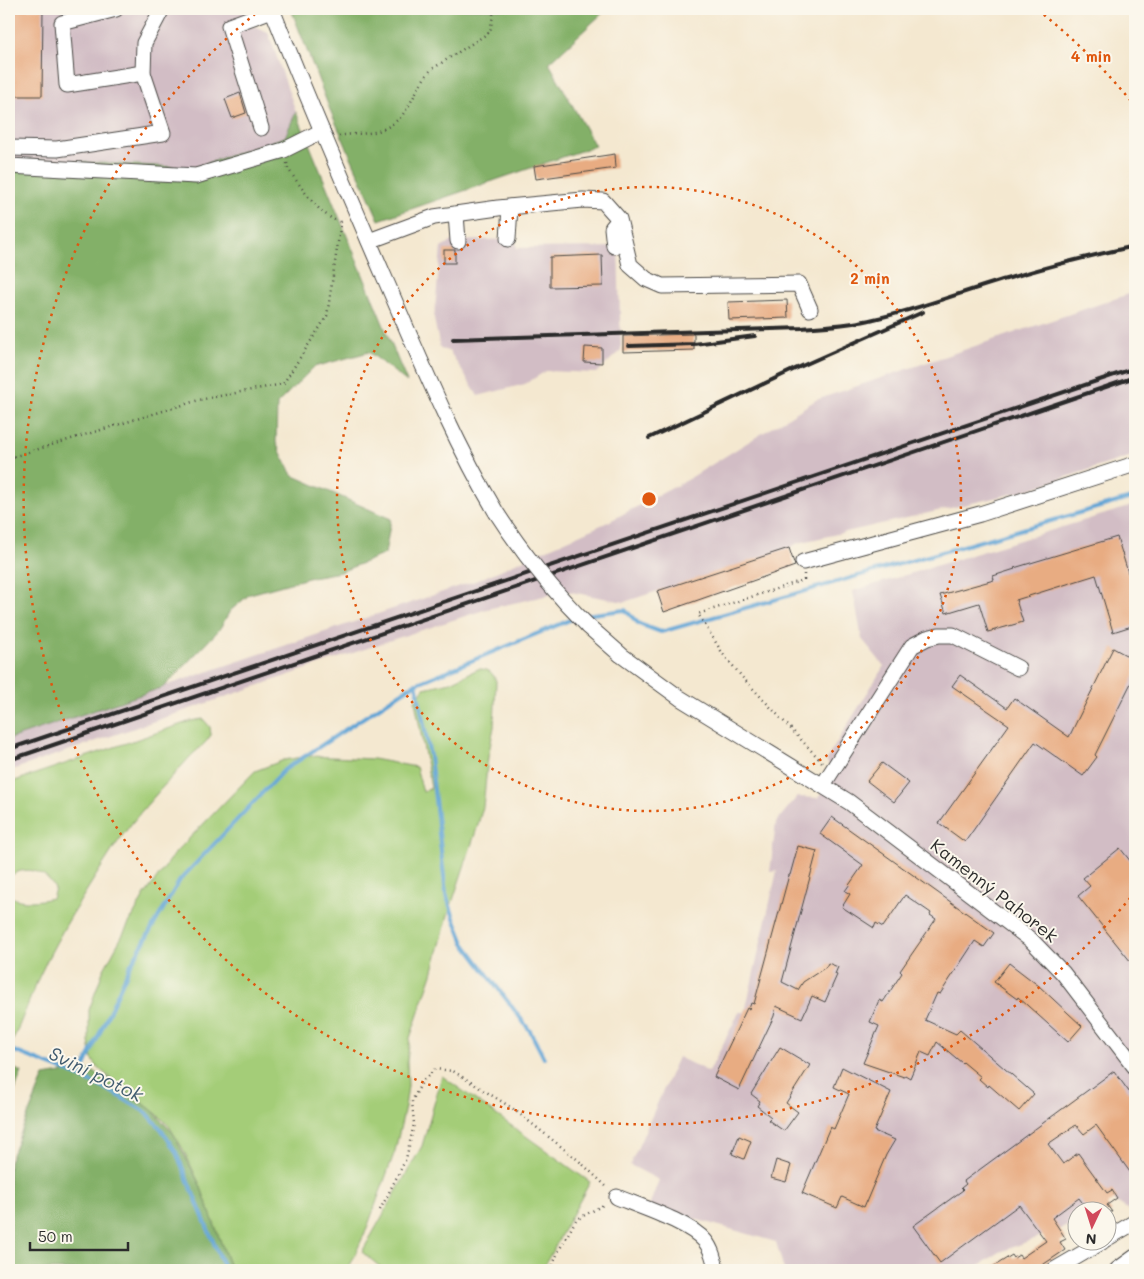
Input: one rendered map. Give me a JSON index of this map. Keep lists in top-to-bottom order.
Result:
{
  "streets": {
    "street": ["Kamenný Pahorek"]
  },
  "water": ["Sviní potok"],
  "scale_bar": "50 m",
  "north": "bottom",
  "rings": ["4 min", "2 min"]
}
